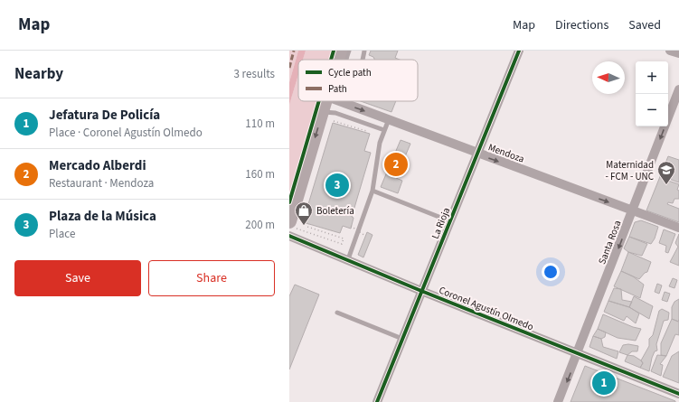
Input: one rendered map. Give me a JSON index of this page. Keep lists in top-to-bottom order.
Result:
{
  "streets": {
    "street": [
      "Mendoza",
      "La Rioja",
      "Santa Rosa",
      "Coronel Agustín Olmedo"
    ]
  },
  "crossings": [
    ["Mendoza", "La Rioja"],
    ["Mendoza", "Santa Rosa"],
    ["La Rioja", "Coronel Agustín Olmedo"],
    ["Santa Rosa", "Coronel Agustín Olmedo"]
  ],
  "one_way": ["Mendoza", "Santa Rosa"],
  "places": {
    "school or university": ["Maternidad - FCM - UNC"],
    "shop": ["Boletería"]
  },
  "legend": ["Cycle path", "Path"],
  "north": "left",
  "page": {
    "header": "Map",
    "nav": ["Map", "Directions", "Saved"],
    "heading": ["Nearby", "3 results"],
    "map_buttons": ["+", "−"],
    "list": [
      {
        "mark": "1",
        "name": "Jefatura De Policía",
        "note": "Place · Coronel Agustín Olmedo",
        "value": "110 m"
      },
      {
        "mark": "2",
        "name": "Mercado Alberdi",
        "note": "Restaurant · Mendoza",
        "value": "160 m"
      },
      {
        "mark": "3",
        "name": "Plaza de la Música",
        "note": "Place",
        "value": "200 m"
      }
    ],
    "pins": ["2", "3", "1"],
    "buttons": ["Save", "Share"]
  }
}
